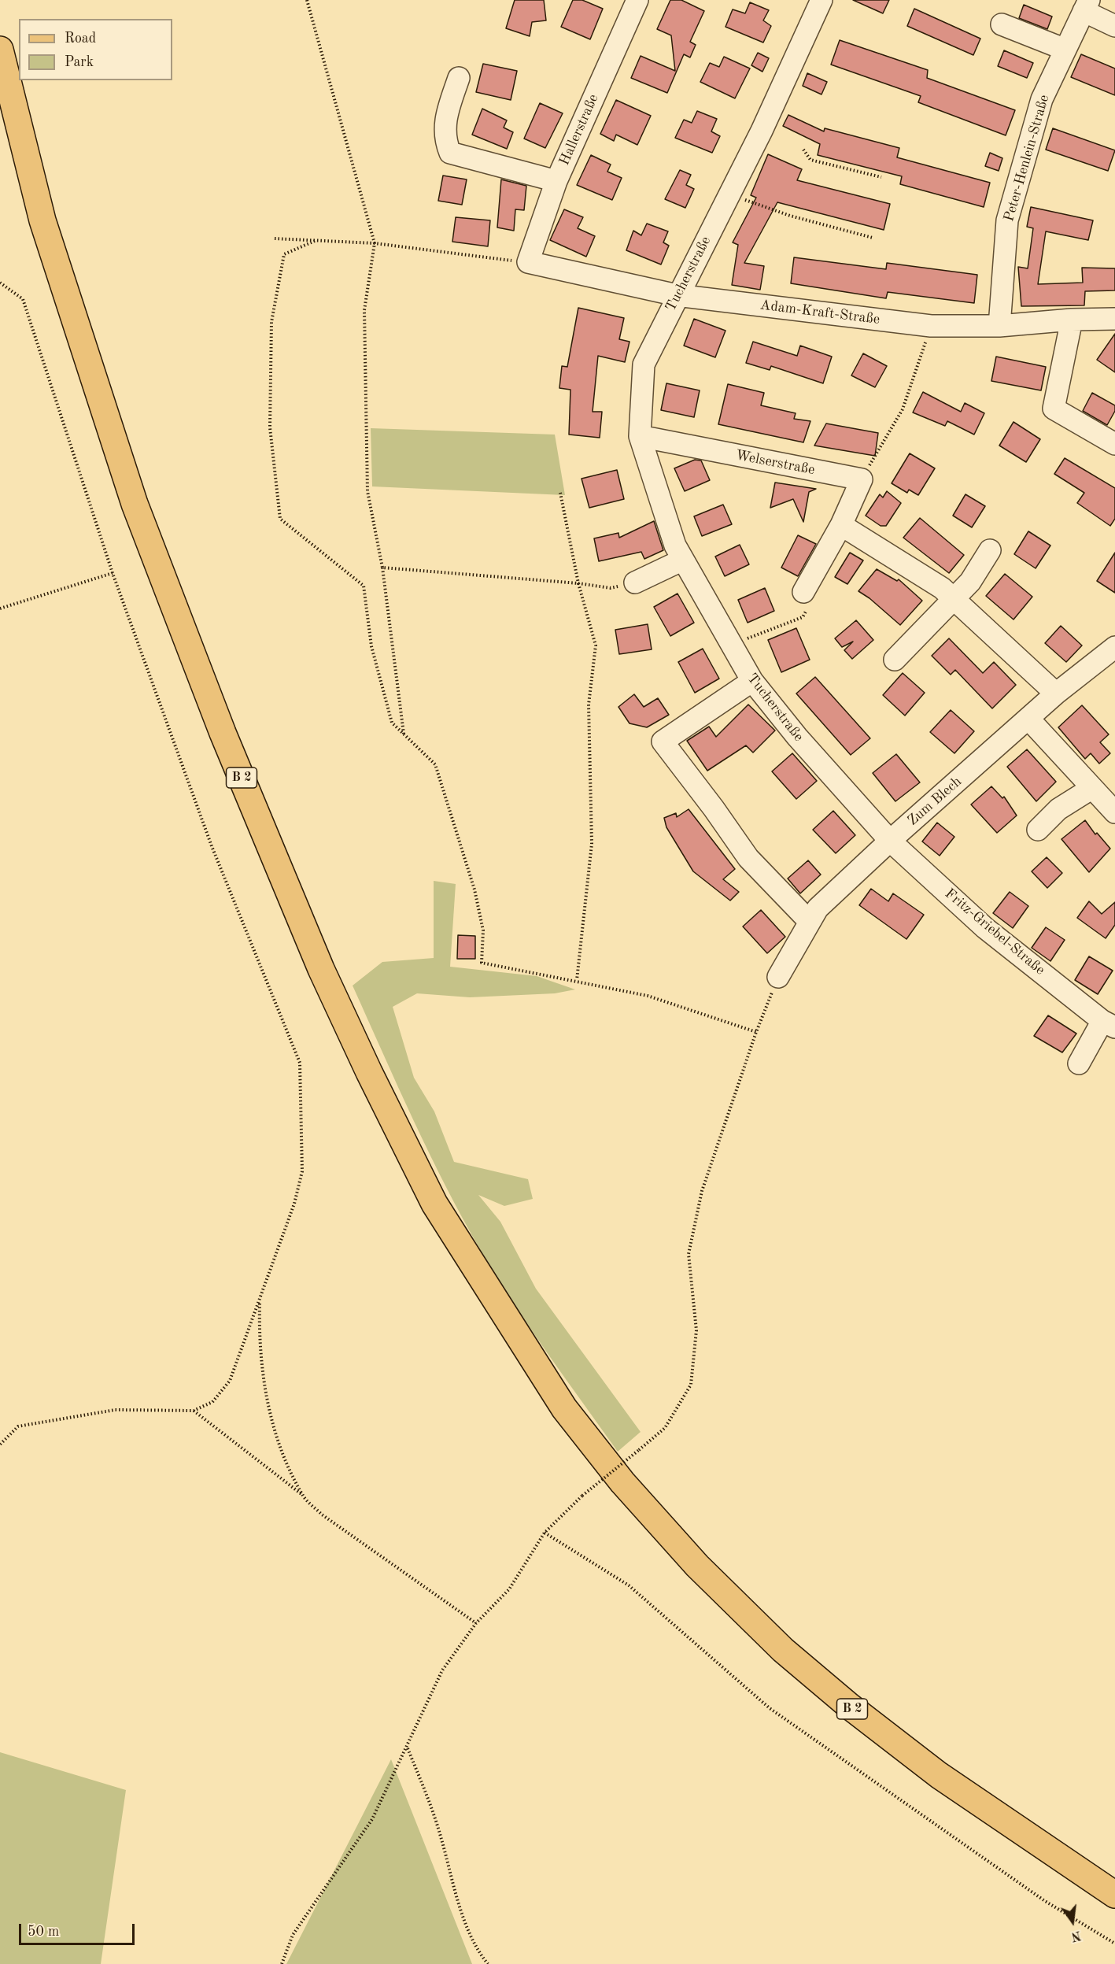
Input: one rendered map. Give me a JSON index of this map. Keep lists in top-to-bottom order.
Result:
{
  "streets": {
    "main road": ["B 2"],
    "street": [
      "Hallerstraße",
      "Peter-Henlein-Straße",
      "Tucherstraße",
      "Adam-Kraft-Straße",
      "Welserstraße",
      "Zum Blech",
      "Fritz-Griebel-Straße"
    ]
  },
  "crossings": [
    ["Hallerstraße", "Adam-Kraft-Straße"],
    ["Peter-Henlein-Straße", "Adam-Kraft-Straße"],
    ["Tucherstraße", "Adam-Kraft-Straße"],
    ["Tucherstraße", "Welserstraße"],
    ["Tucherstraße", "Zum Blech"],
    ["Tucherstraße", "Fritz-Griebel-Straße"],
    ["Zum Blech", "Fritz-Griebel-Straße"]
  ],
  "legend": ["Road", "Park"],
  "scale_bar": "50 m",
  "north": "bottom"
}
